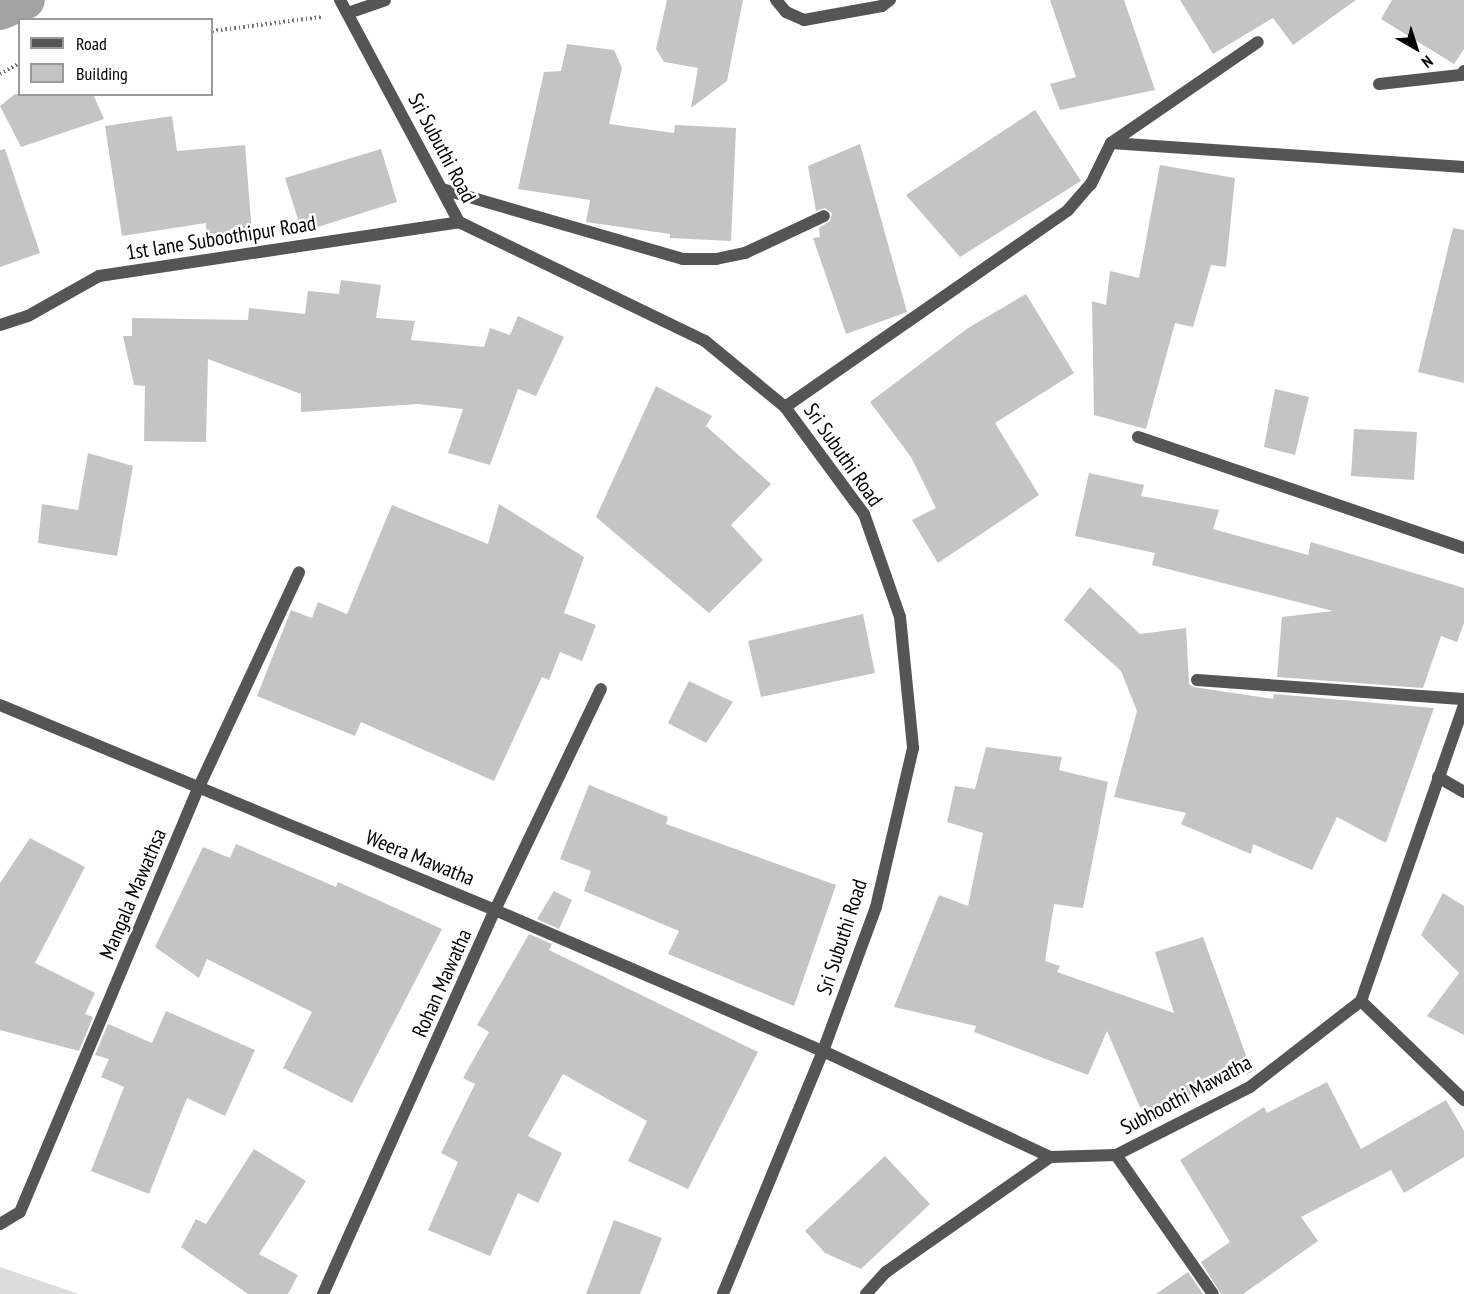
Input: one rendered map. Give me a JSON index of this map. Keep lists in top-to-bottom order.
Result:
{
  "streets": {
    "street": [
      "Sri Subuthi Road",
      "1st lane Suboothipur Road",
      "Weera Mawatha",
      "Mangala Mawathsa",
      "Rohan Mawatha",
      "Subhoothi Mawatha"
    ]
  },
  "crossings": [
    ["Sri Subuthi Road", "1st lane Suboothipur Road"],
    ["Sri Subuthi Road", "Weera Mawatha"],
    ["Sri Subuthi Road", "Subhoothi Mawatha"],
    ["Weera Mawatha", "Mangala Mawathsa"],
    ["Weera Mawatha", "Rohan Mawatha"],
    ["Weera Mawatha", "Subhoothi Mawatha"]
  ],
  "legend": ["Road", "Building"],
  "north": "bottom right"
}
